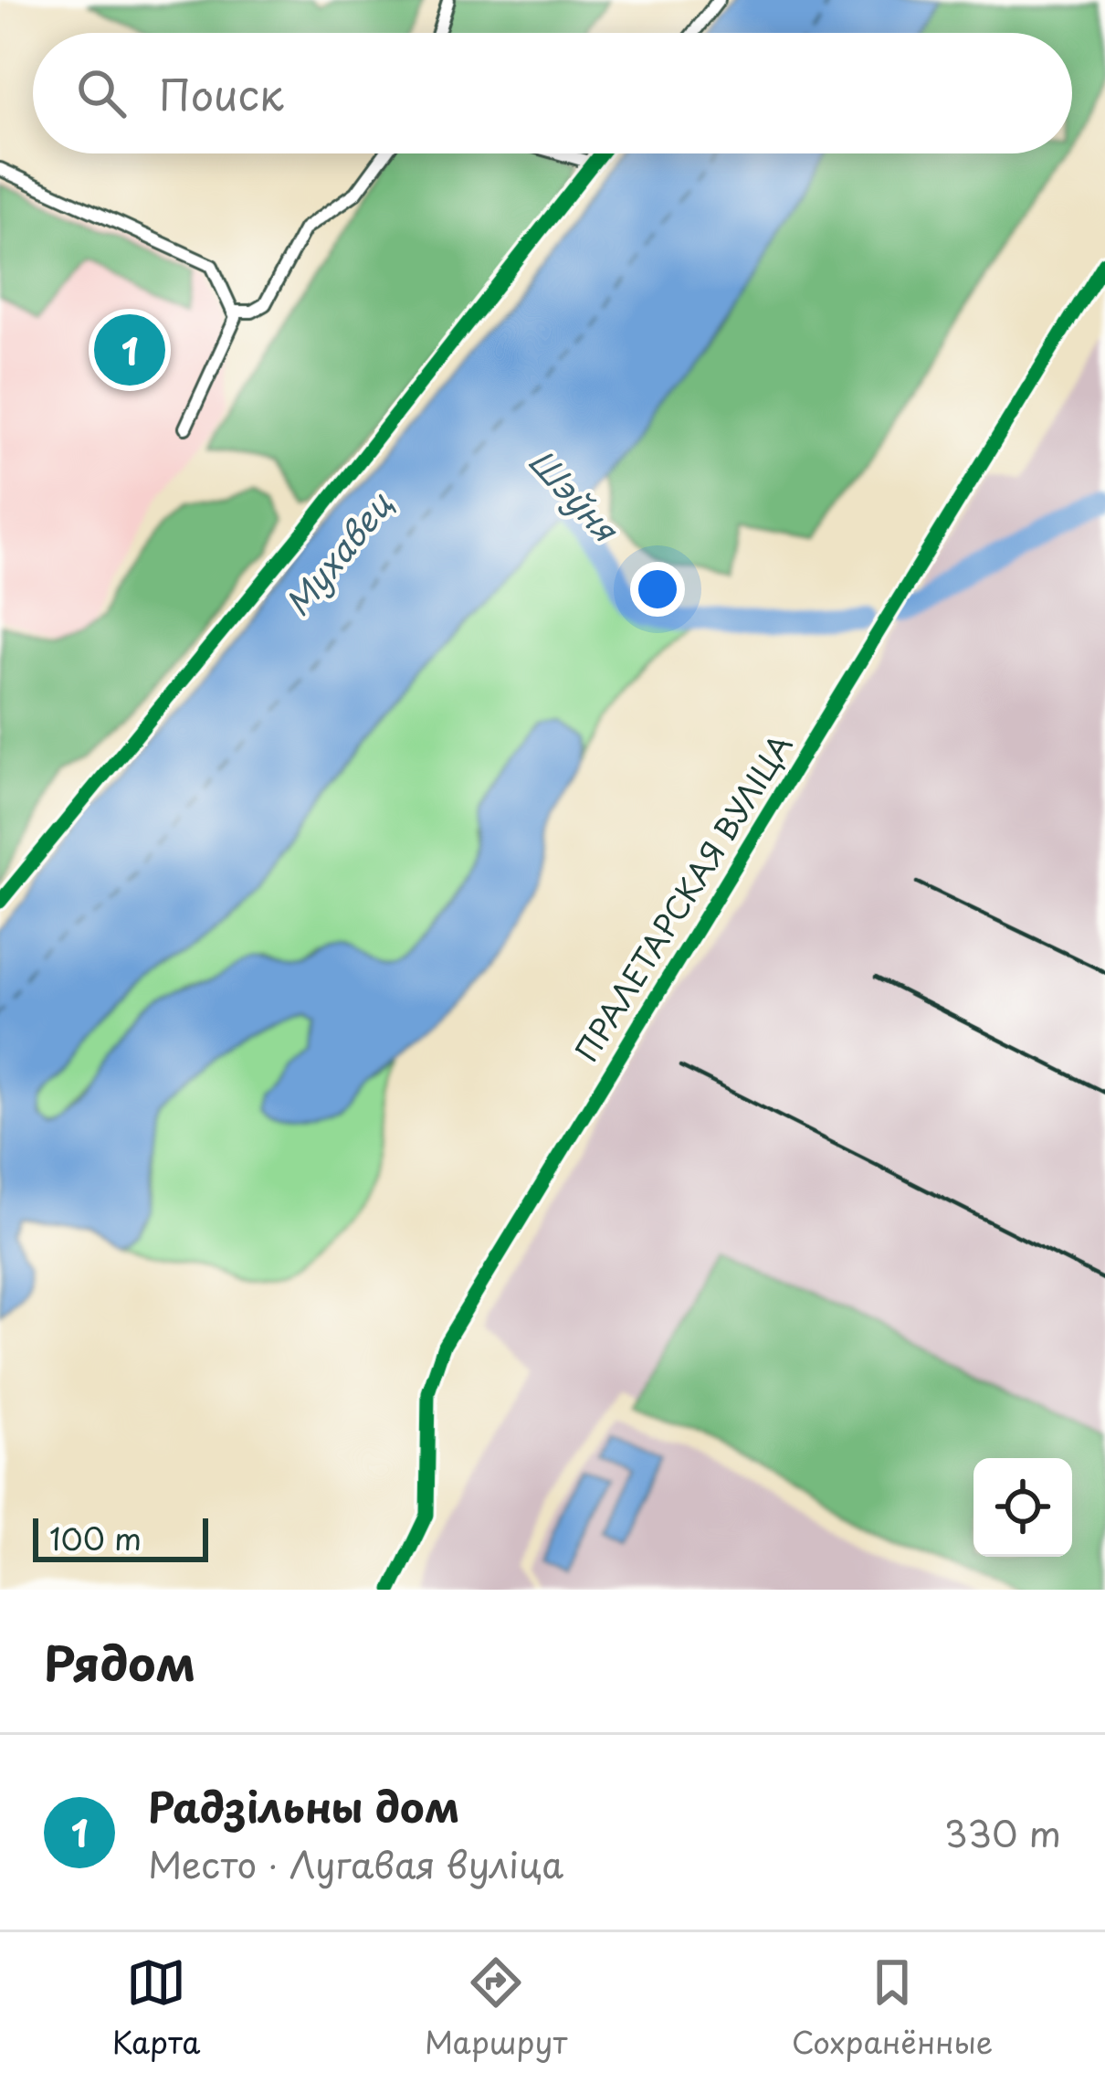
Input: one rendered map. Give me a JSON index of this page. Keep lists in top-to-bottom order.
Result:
{
  "streets": {
    "street": ["ПРАЛЕТАРСКАЯ ВУЛІЦА"]
  },
  "water": ["Шэўня", "Мухавец"],
  "scale_bar": "100 m",
  "page": {
    "search": "Поиск",
    "pins": "1",
    "scale": "100 m",
    "heading": "Рядом",
    "list": [
      {
        "mark": "1",
        "name": "Радзільны дом",
        "note": "Место · Лугавая вуліца",
        "value": "330 m"
      }
    ],
    "nav": ["Карта", "Маршрут", "Сохранённые"]
  }
}
